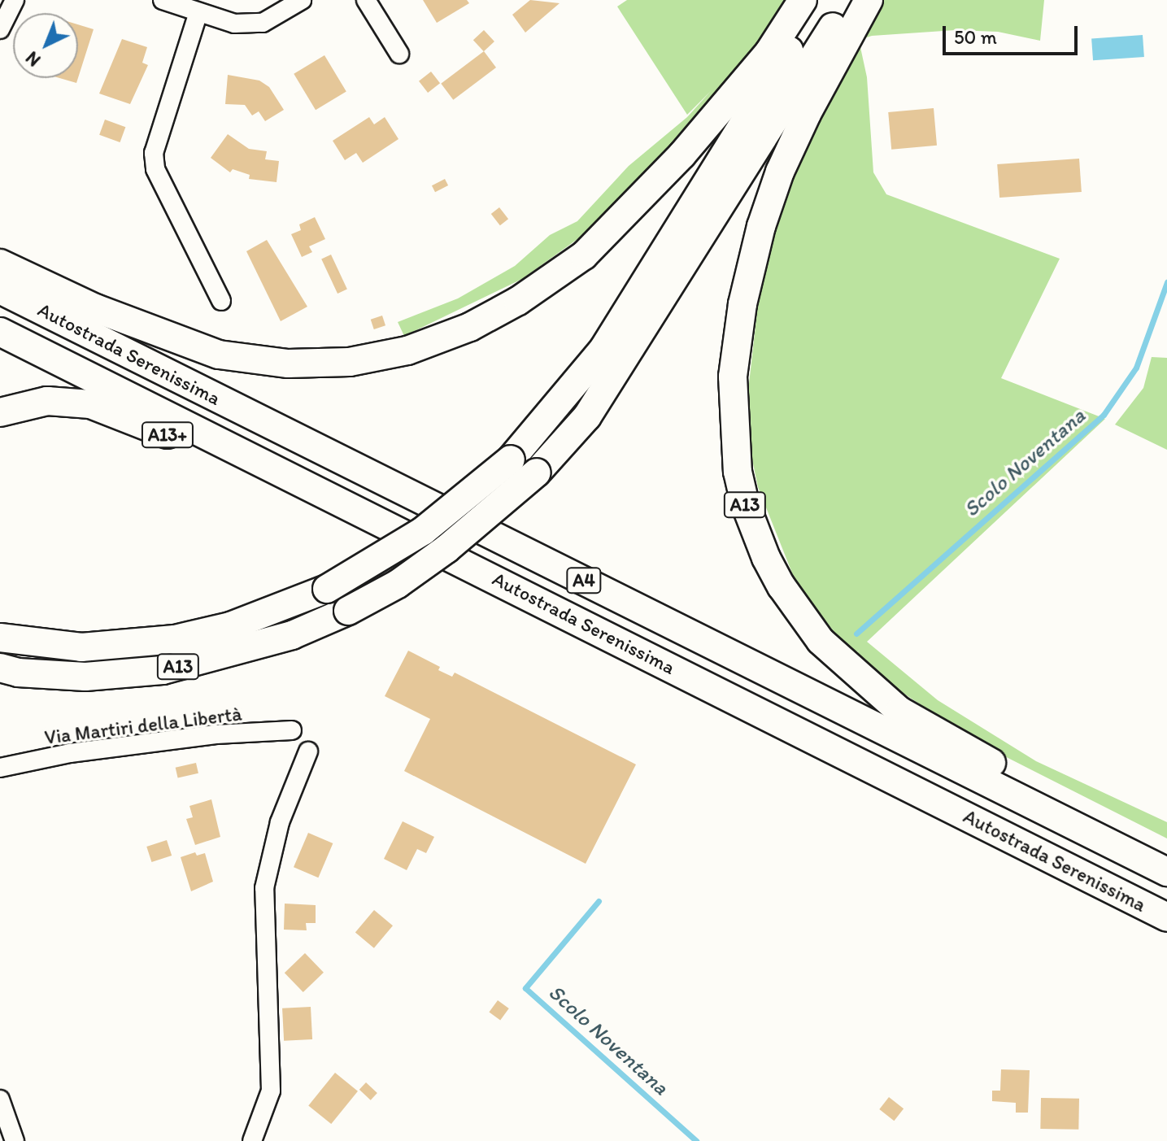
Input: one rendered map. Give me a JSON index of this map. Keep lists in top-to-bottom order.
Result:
{
  "streets": {
    "highway": [
      "Autostrada Serenissima",
      "A13+",
      "A13",
      "A4"
    ],
    "street": ["Via Martiri della Libertà"]
  },
  "crossings": [
    ["Autostrada Serenissima", "A13+"],
    ["Autostrada Serenissima", "A13"]
  ],
  "water": ["Scolo Noventana"],
  "scale_bar": "50 m",
  "north": "bottom left"
}
